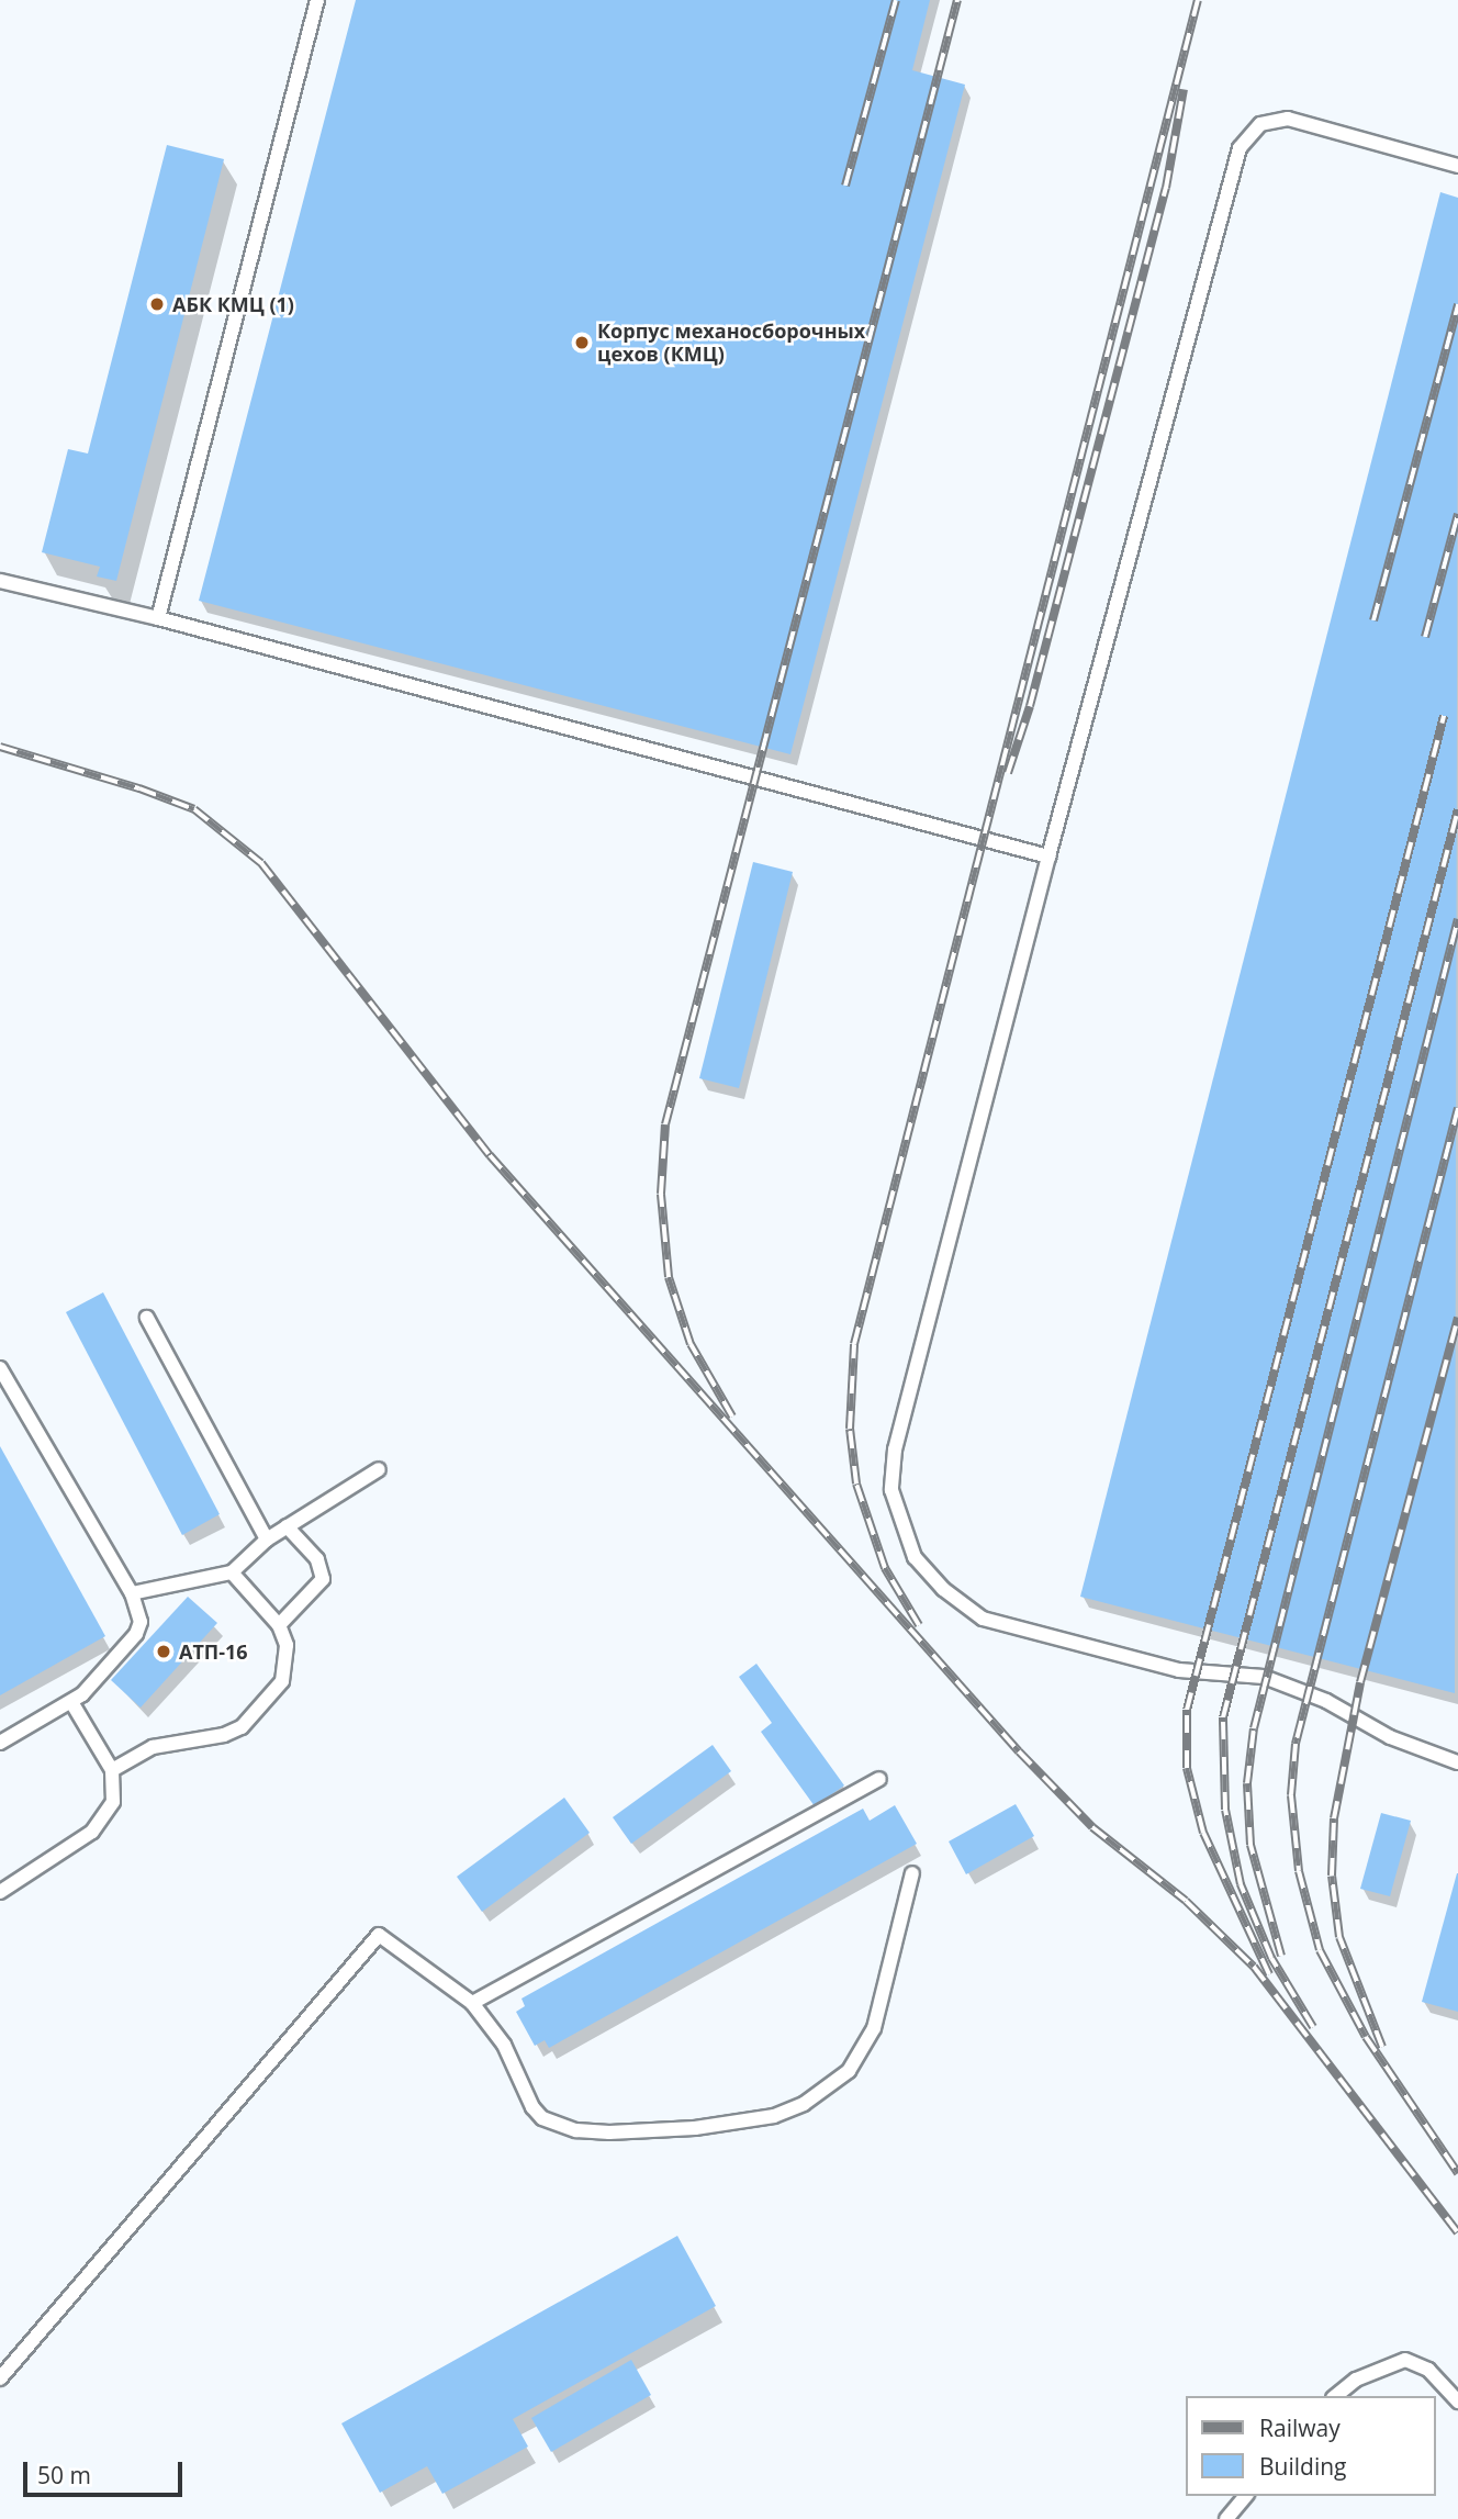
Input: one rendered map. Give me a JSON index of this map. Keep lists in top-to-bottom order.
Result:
{
  "places": ["АБК КМЦ (1)", "Корпус механосборочных цехов (КМЦ)", "АТП-16"],
  "legend": ["Railway", "Building"],
  "scale_bar": "50 m"
}
